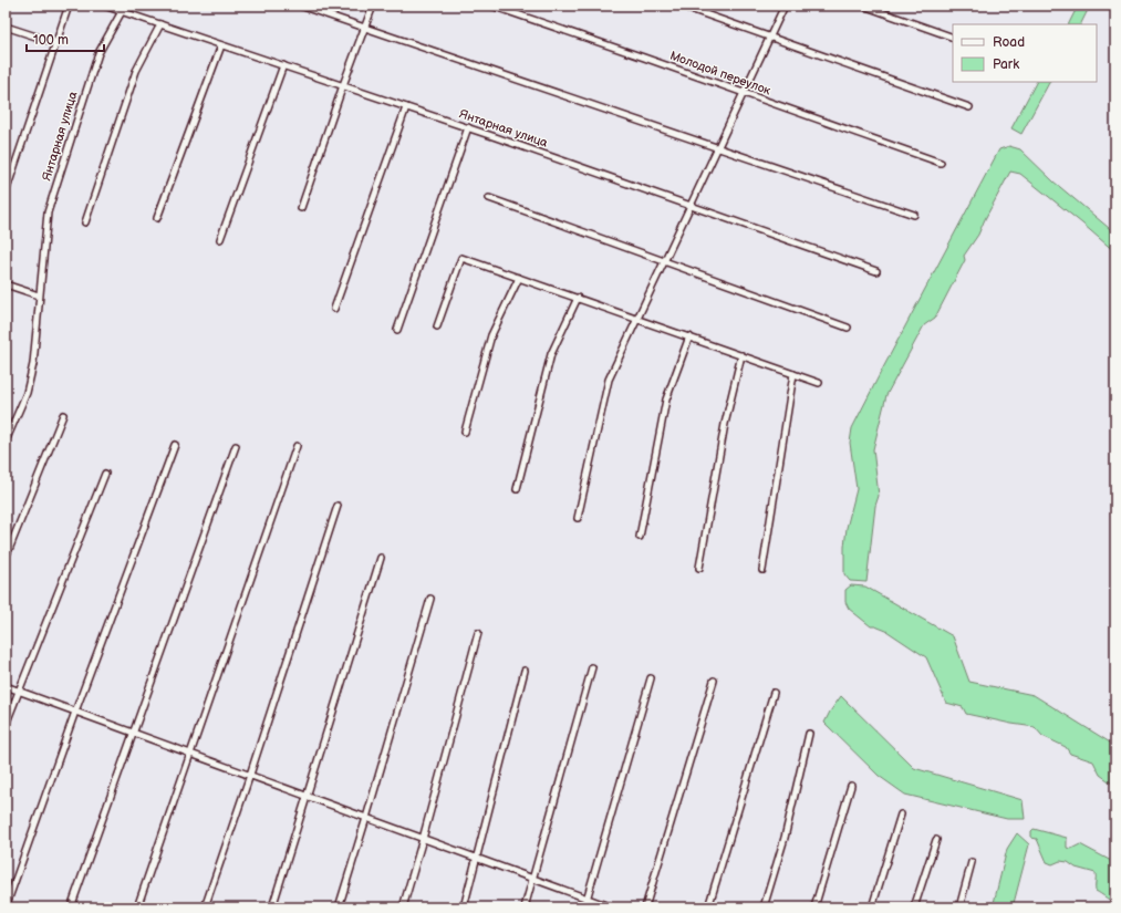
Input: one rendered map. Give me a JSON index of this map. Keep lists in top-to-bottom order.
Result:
{
  "streets": {
    "street": ["Молодой переулок", "Янтарная улица"]
  },
  "legend": ["Road", "Park"],
  "scale_bar": "100 m"
}
